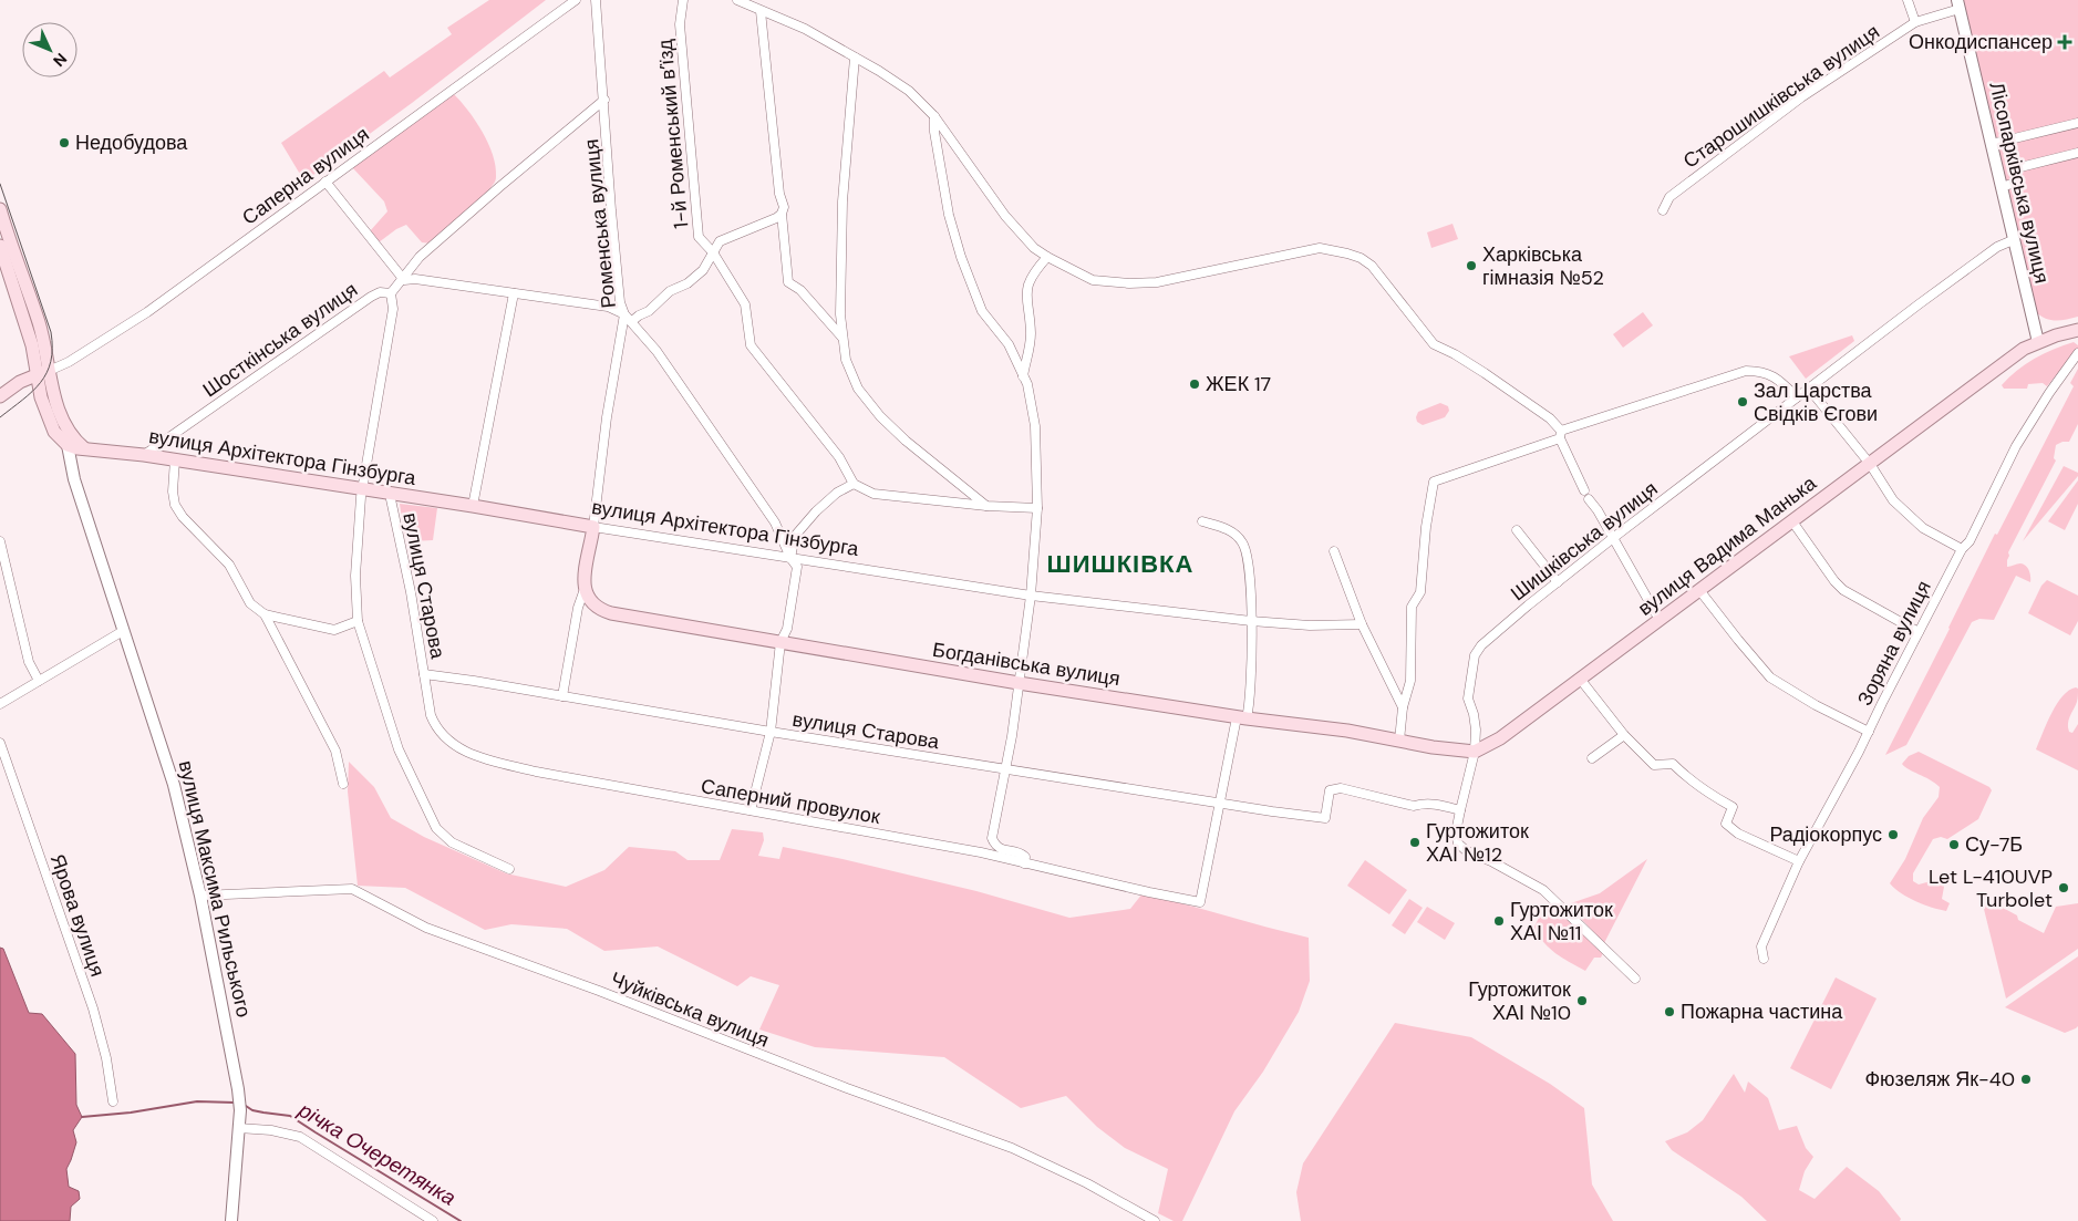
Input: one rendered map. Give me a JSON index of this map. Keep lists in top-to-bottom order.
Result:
{
  "streets": {
    "main road": [
      "Лісопарківська вулиця",
      "вулиця Архітектора Гінзбурга",
      "вулиця Вадима Манька",
      "Богданівська вулиця",
      "вулиця Максима Рильського"
    ],
    "street": [
      "Старошишківська вулиця",
      "1-й Роменський в’їзд",
      "Саперна вулиця",
      "Роменська вулиця",
      "Шосткінська вулиця",
      "Шишківська вулиця",
      "вулиця Старова",
      "Зоряна вулиця",
      "Саперний провулок",
      "Ярова вулиця",
      "Чуйківська вулиця"
    ]
  },
  "crossings": [
    ["Старошишківська вулиця", "Лісопарківська вулиця"],
    ["Саперна вулиця", "вулиця Максима Рильського"],
    ["Лісопарківська вулиця", "Шишківська вулиця"],
    ["Лісопарківська вулиця", "вулиця Вадима Манька"],
    ["Роменська вулиця", "Шосткінська вулиця"],
    ["Роменська вулиця", "вулиця Архітектора Гінзбурга"],
    ["Шосткінська вулиця", "вулиця Архітектора Гінзбурга"],
    ["вулиця Архітектора Гінзбурга", "вулиця Старова"],
    ["вулиця Архітектора Гінзбурга", "вулиця Максима Рильського"],
    ["Шишківська вулиця", "вулиця Вадима Манька"],
    ["Шишківська вулиця", "Богданівська вулиця"],
    ["вулиця Вадима Манька", "Богданівська вулиця"],
    ["вулиця Старова", "Саперний провулок"],
    ["вулиця Максима Рильського", "Чуйківська вулиця"]
  ],
  "districts": ["ШИШКІВКА"],
  "water": ["річка Очеретянка"],
  "places": {
    "health": ["Онкодиспансер"],
    "other": [
      "Недобудова",
      "Харківська гімназія №52",
      "ЖЕК 17",
      "Зал Царства Свідків Єгови",
      "Радіокорпус",
      "Гуртожиток ХАІ №12",
      "Су-7Б",
      "Let L-410UVP Turbolet",
      "Гуртожиток ХАІ №11",
      "Гуртожиток ХАІ №10",
      "Пожарна частина",
      "Фюзеляж Як-40"
    ]
  },
  "north": "bottom right"
}
